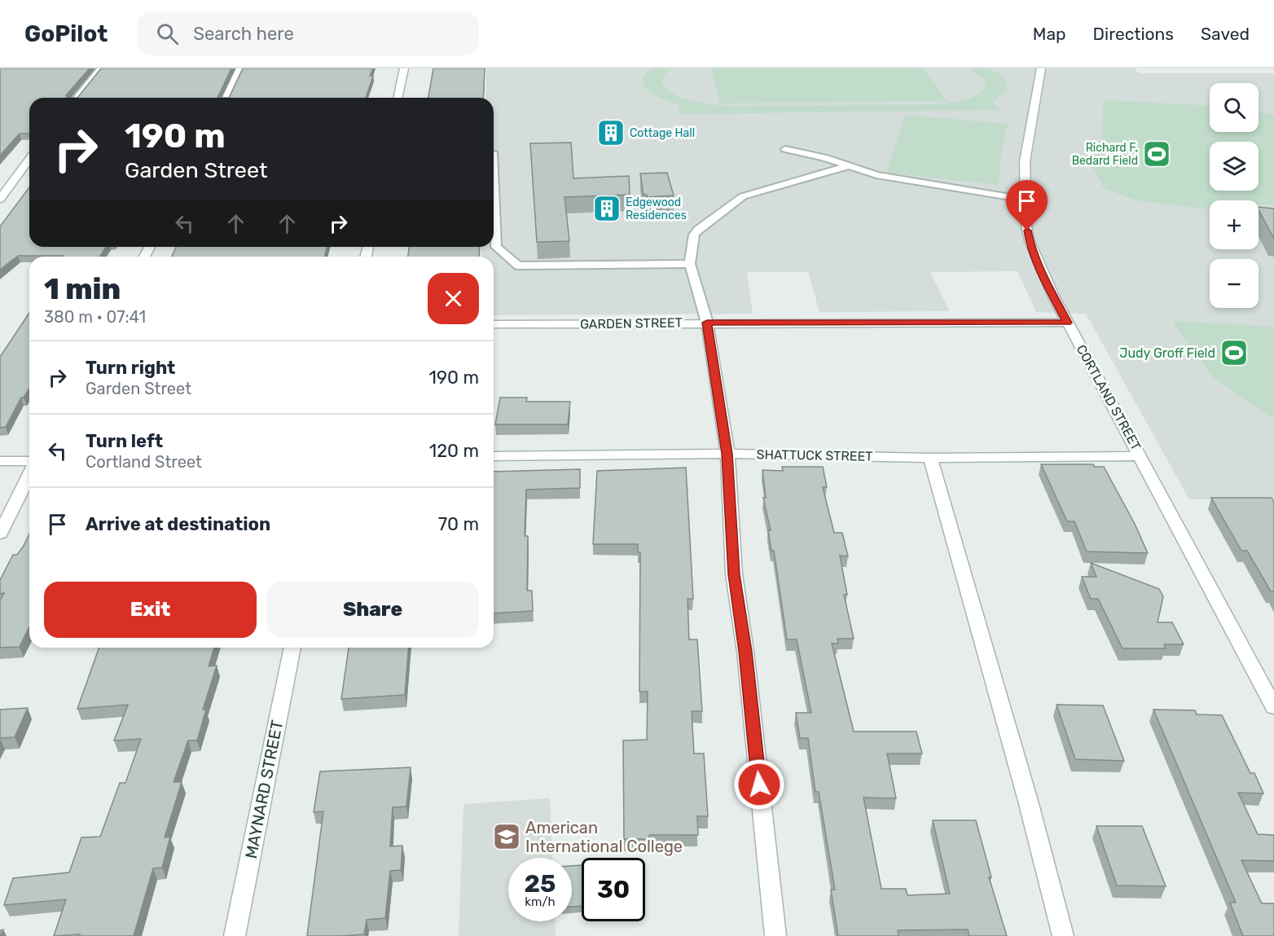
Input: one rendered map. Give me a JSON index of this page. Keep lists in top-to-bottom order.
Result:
{
  "streets": {
    "street": [
      "GARDEN STREET",
      "CORTLAND STREET",
      "SHATTUCK STREET",
      "MAYNARD STREET"
    ]
  },
  "crossings": [
    ["GARDEN STREET", "CORTLAND STREET"],
    ["CORTLAND STREET", "SHATTUCK STREET"]
  ],
  "places": {
    "building": ["Cottage Hall", "Edgewood Residences"],
    "sports": ["Richard F. Bedard Field", "Judy Groff Field"],
    "school or university": ["American International College"]
  },
  "page": {
    "header": "GoPilot",
    "search": "Search here",
    "nav": ["Map", "Directions", "Saved"],
    "map_buttons": ["+", "−"],
    "turn": ["190 m", "Garden Street"],
    "heading": ["1 min", "380 m · 07:41"],
    "list": [
      {
        "name": "Turn right",
        "note": "Garden Street",
        "value": "190 m"
      },
      {
        "name": "Turn left",
        "note": "Cortland Street",
        "value": "120 m"
      },
      {
        "name": "Arrive at destination",
        "value": "70 m"
      }
    ],
    "buttons": ["Exit", "Share"],
    "speed": "25 km/h",
    "limit": "30"
  }
}
